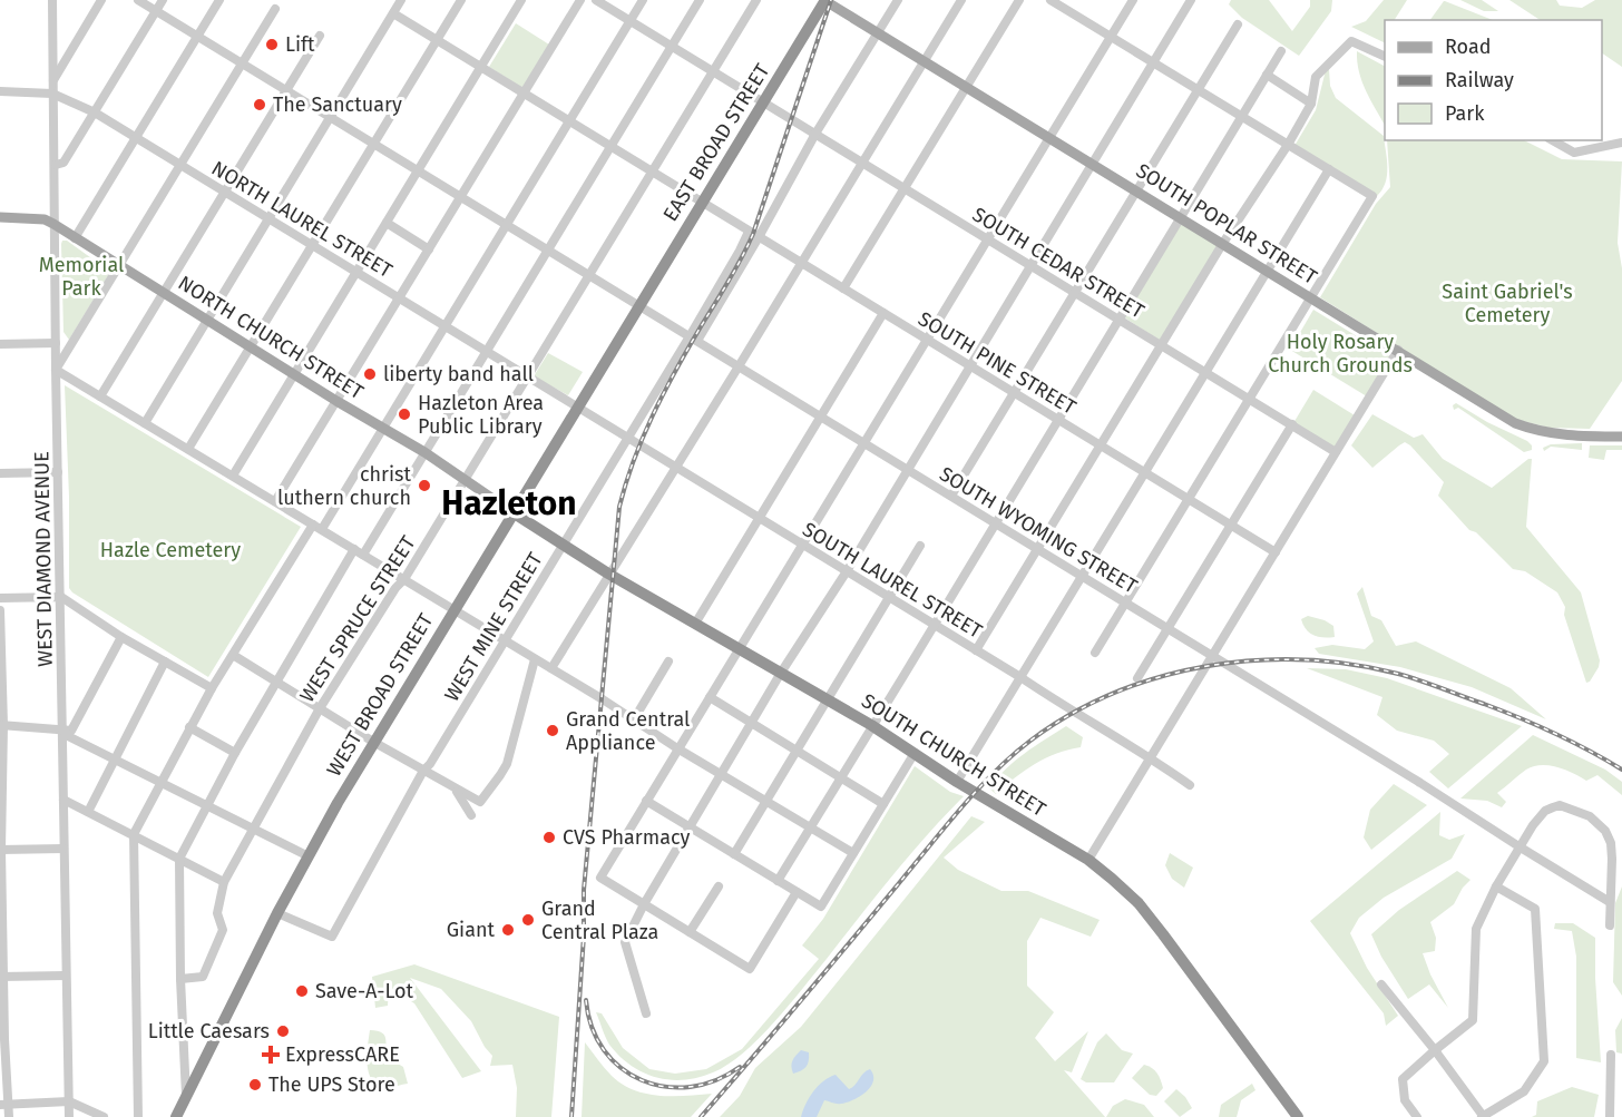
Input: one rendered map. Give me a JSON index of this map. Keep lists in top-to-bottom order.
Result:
{
  "streets": {
    "highway": ["EAST BROAD STREET", "WEST BROAD STREET", "SOUTH CHURCH STREET"],
    "main road": ["SOUTH POPLAR STREET", "NORTH CHURCH STREET"],
    "street": [
      "NORTH LAUREL STREET",
      "SOUTH CEDAR STREET",
      "SOUTH PINE STREET",
      "SOUTH WYOMING STREET",
      "WEST DIAMOND AVENUE",
      "SOUTH LAUREL STREET",
      "WEST SPRUCE STREET",
      "WEST MINE STREET"
    ]
  },
  "crossings": [
    ["EAST BROAD STREET", "SOUTH POPLAR STREET"],
    ["EAST BROAD STREET", "SOUTH CEDAR STREET"],
    ["EAST BROAD STREET", "SOUTH PINE STREET"],
    ["EAST BROAD STREET", "SOUTH WYOMING STREET"],
    ["EAST BROAD STREET", "WEST BROAD STREET"],
    ["NORTH LAUREL STREET", "WEST DIAMOND AVENUE"],
    ["NORTH LAUREL STREET", "SOUTH LAUREL STREET"],
    ["NORTH LAUREL STREET", "WEST SPRUCE STREET"],
    ["NORTH LAUREL STREET", "WEST BROAD STREET"],
    ["SOUTH CEDAR STREET", "WEST SPRUCE STREET"],
    ["NORTH CHURCH STREET", "WEST DIAMOND AVENUE"],
    ["NORTH CHURCH STREET", "WEST SPRUCE STREET"],
    ["NORTH CHURCH STREET", "WEST BROAD STREET"],
    ["NORTH CHURCH STREET", "SOUTH CHURCH STREET"],
    ["SOUTH PINE STREET", "WEST SPRUCE STREET"],
    ["SOUTH WYOMING STREET", "WEST SPRUCE STREET"],
    ["SOUTH WYOMING STREET", "WEST MINE STREET"],
    ["SOUTH WYOMING STREET", "WEST BROAD STREET"],
    ["SOUTH LAUREL STREET", "WEST MINE STREET"],
    ["SOUTH LAUREL STREET", "WEST BROAD STREET"],
    ["WEST MINE STREET", "WEST BROAD STREET"],
    ["WEST MINE STREET", "SOUTH CHURCH STREET"],
    ["WEST BROAD STREET", "SOUTH CHURCH STREET"]
  ],
  "districts": ["Hazleton"],
  "parks": [
    "Memorial Park",
    "Saint Gabriel's Cemetery",
    "Holy Rosary Church Grounds",
    "Hazle Cemetery"
  ],
  "places": {
    "other": [
      "Lift",
      "The Sanctuary",
      "liberty band hall",
      "Hazleton Area Public Library",
      "christ luthern church",
      "Grand Central Appliance",
      "CVS Pharmacy",
      "Grand Central Plaza",
      "Giant",
      "Save-A-Lot",
      "Little Caesars",
      "The UPS Store"
    ],
    "health": ["ExpressCARE"]
  },
  "legend": ["Road", "Railway", "Park"]
}
